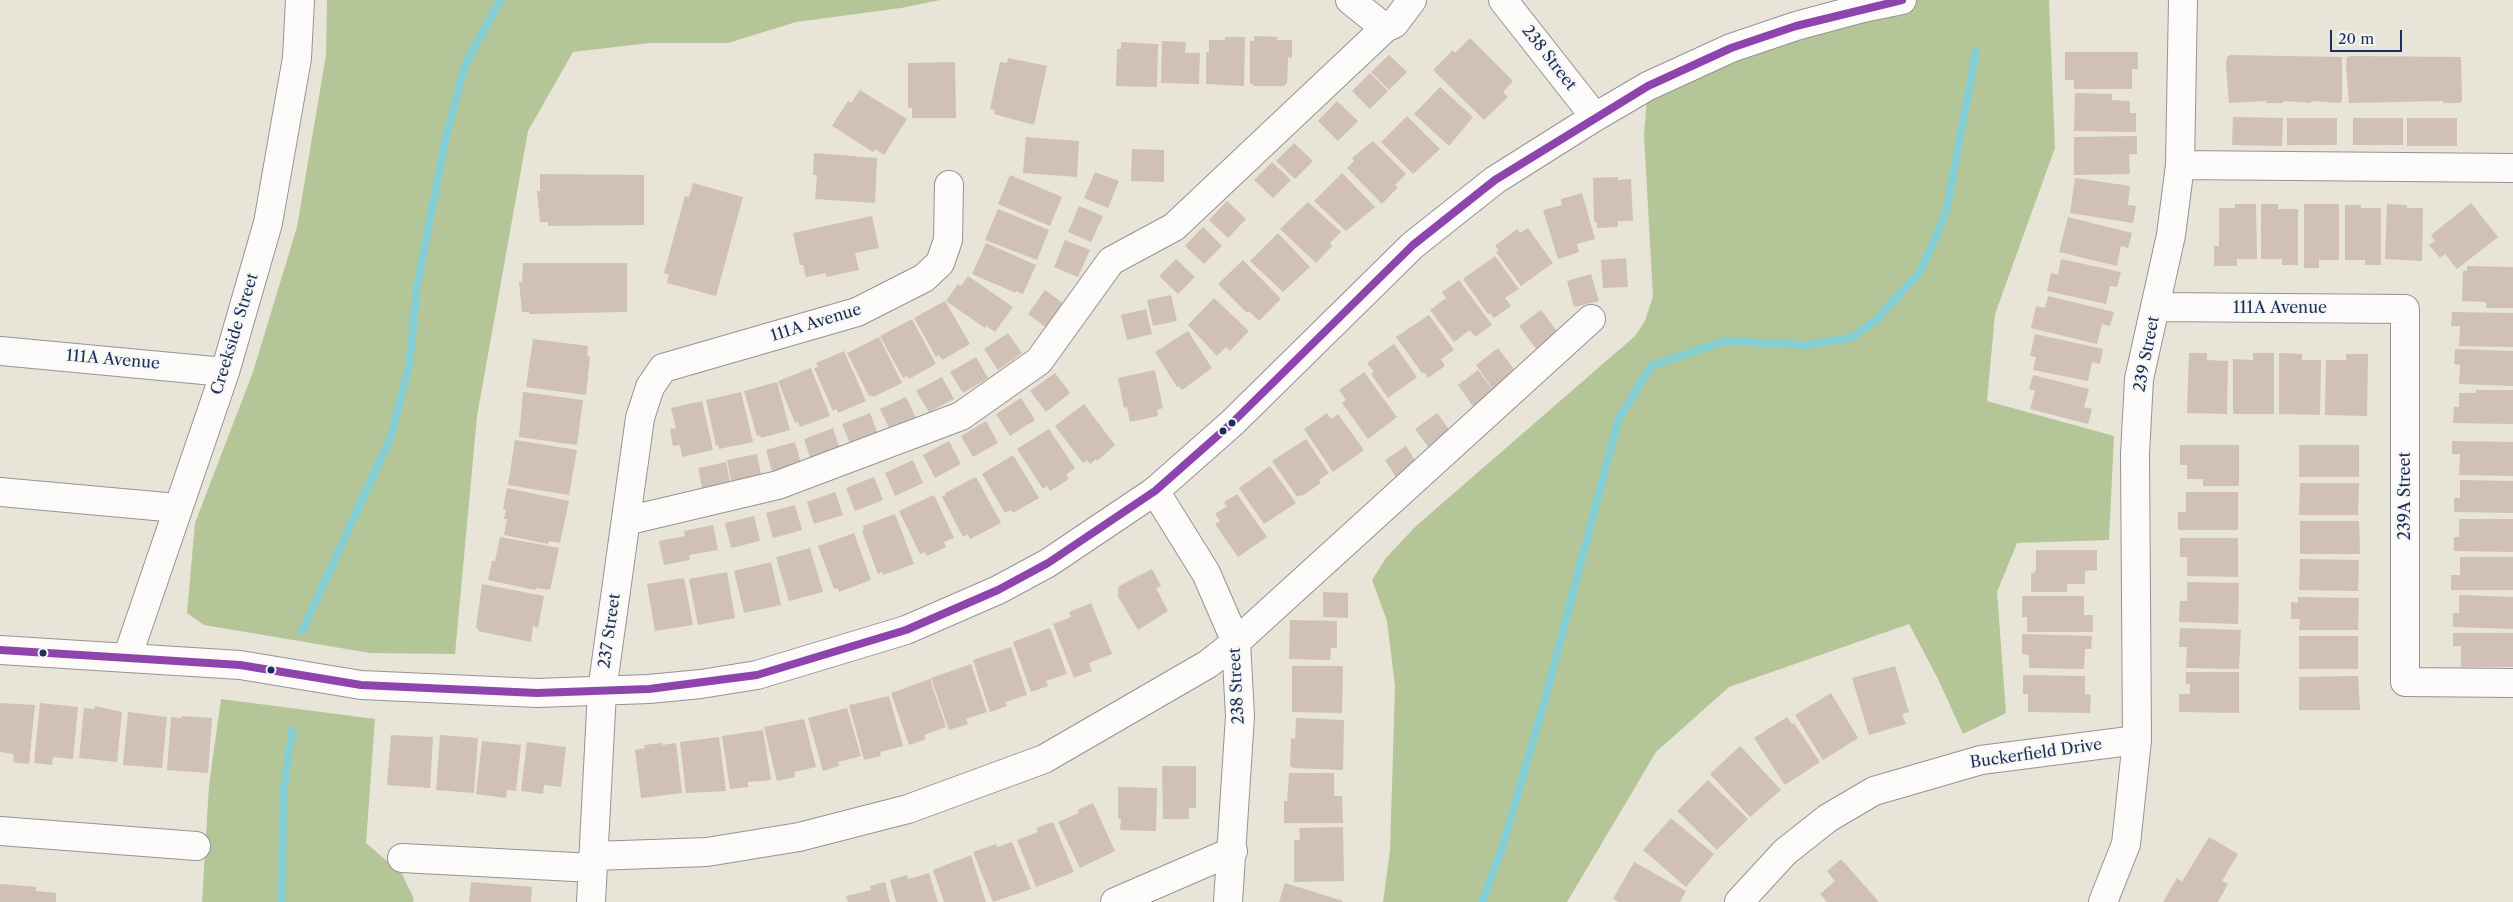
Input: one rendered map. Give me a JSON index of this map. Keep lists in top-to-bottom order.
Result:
{
  "streets": {
    "street": [
      "238 Street",
      "111A Avenue",
      "Creekside Street",
      "239 Street",
      "239A Street",
      "237 Street",
      "Buckerfield Drive"
    ]
  },
  "crossings": [
    ["111A Avenue", "Creekside Street"],
    ["111A Avenue", "239 Street"],
    ["111A Avenue", "239A Street"],
    ["111A Avenue", "237 Street"],
    ["239 Street", "Buckerfield Drive"]
  ],
  "scale_bar": "20 m"
}
